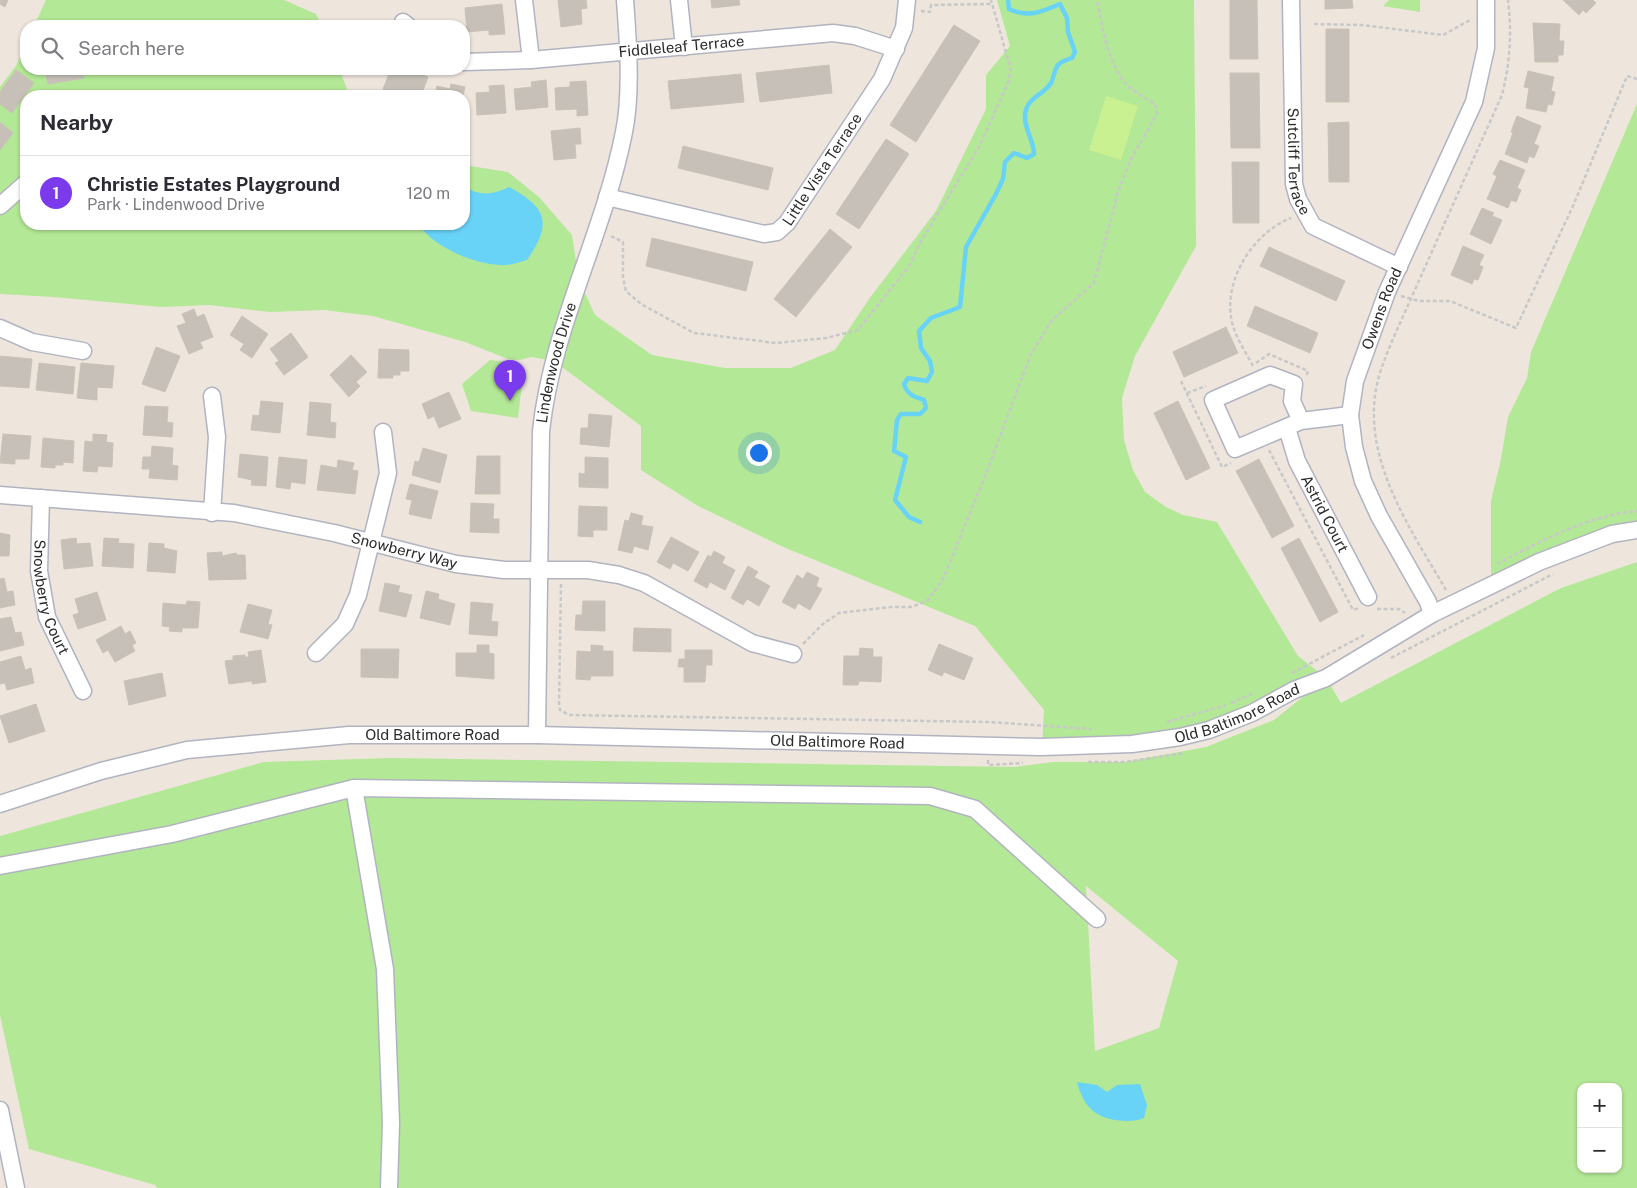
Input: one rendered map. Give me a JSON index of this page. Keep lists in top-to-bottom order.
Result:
{
  "streets": {
    "street": [
      "Fiddleleaf Terrace",
      "Sutcliff Terrace",
      "Little Vista Terrace",
      "Owens Road",
      "Lindenwood Drive",
      "Astrid Court",
      "Snowberry Way",
      "Snowberry Court",
      "Old Baltimore Road"
    ]
  },
  "crossings": [
    ["Fiddleleaf Terrace", "Little Vista Terrace"],
    ["Fiddleleaf Terrace", "Lindenwood Drive"],
    ["Sutcliff Terrace", "Owens Road"],
    ["Little Vista Terrace", "Lindenwood Drive"],
    ["Owens Road", "Astrid Court"],
    ["Owens Road", "Old Baltimore Road"],
    ["Lindenwood Drive", "Snowberry Way"],
    ["Lindenwood Drive", "Old Baltimore Road"],
    ["Snowberry Way", "Snowberry Court"]
  ],
  "page": {
    "search": "Search here",
    "heading": "Nearby",
    "list": [
      {
        "mark": "1",
        "name": "Christie Estates Playground",
        "note": "Park · Lindenwood Drive",
        "value": "120 m"
      }
    ],
    "pins": "1",
    "map_buttons": ["+", "−"]
  }
}
